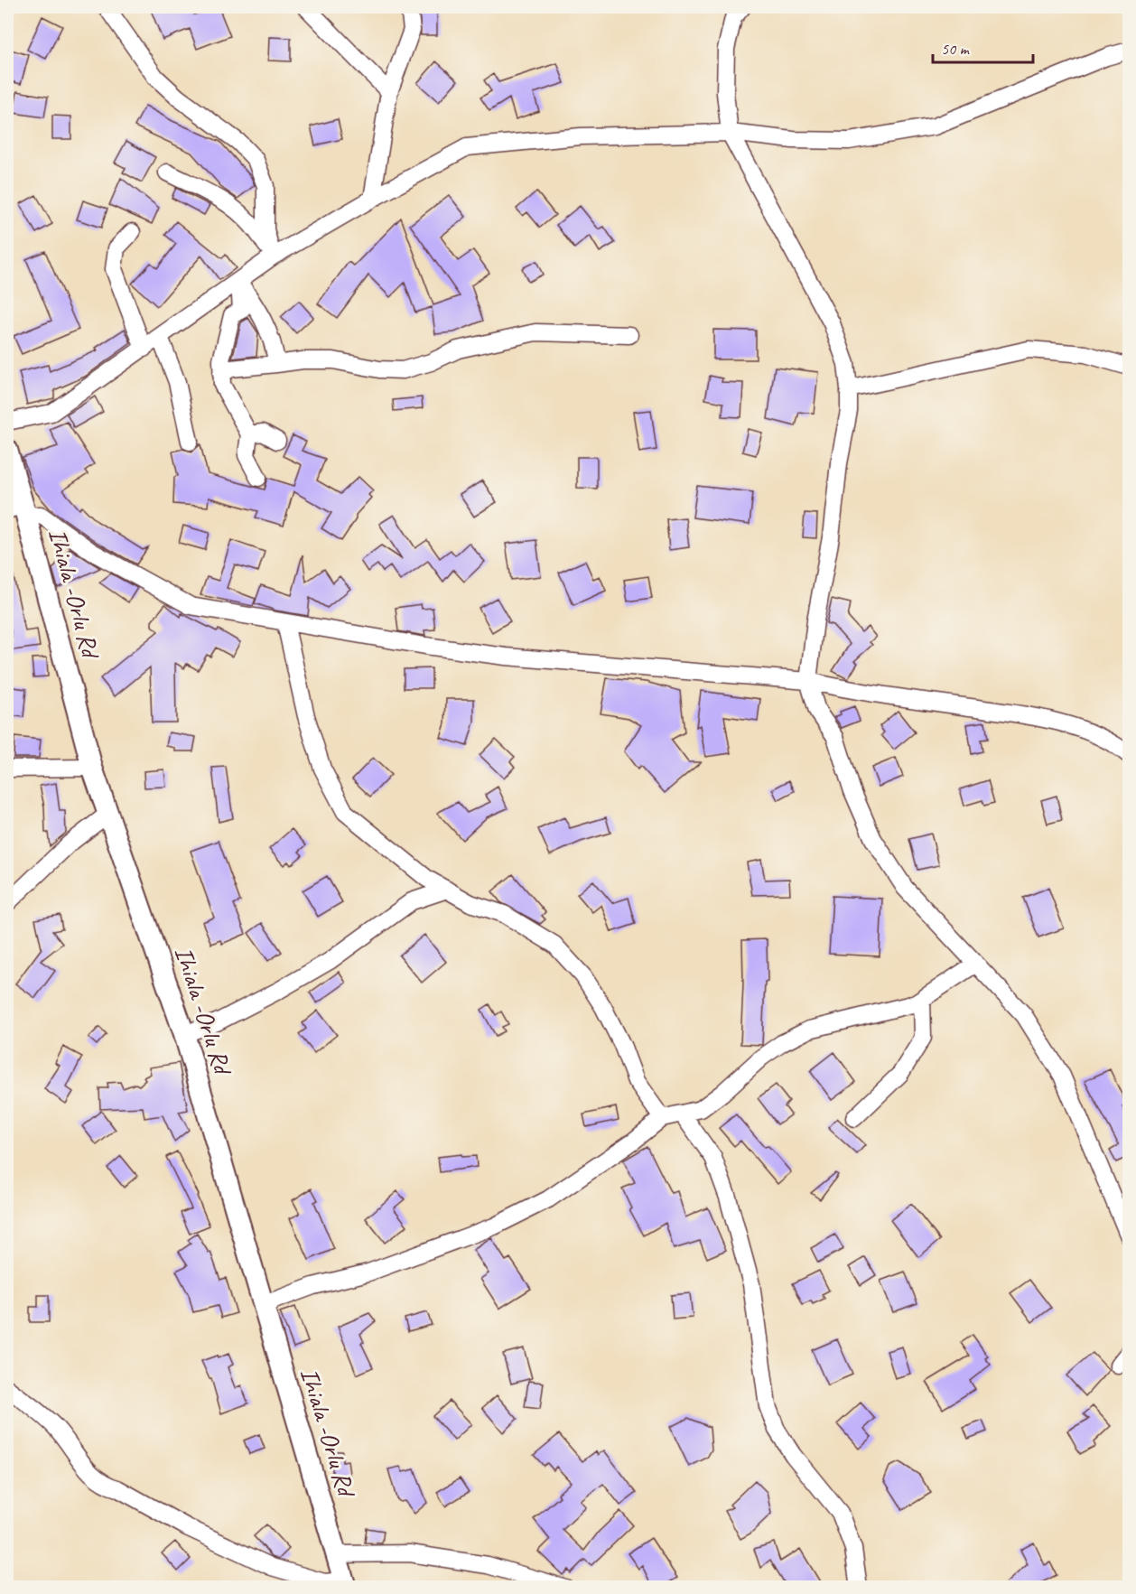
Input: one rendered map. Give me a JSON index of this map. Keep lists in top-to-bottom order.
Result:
{
  "streets": {
    "main road": ["Ihiala -Orlu Rd"]
  },
  "scale_bar": "50 m"
}
